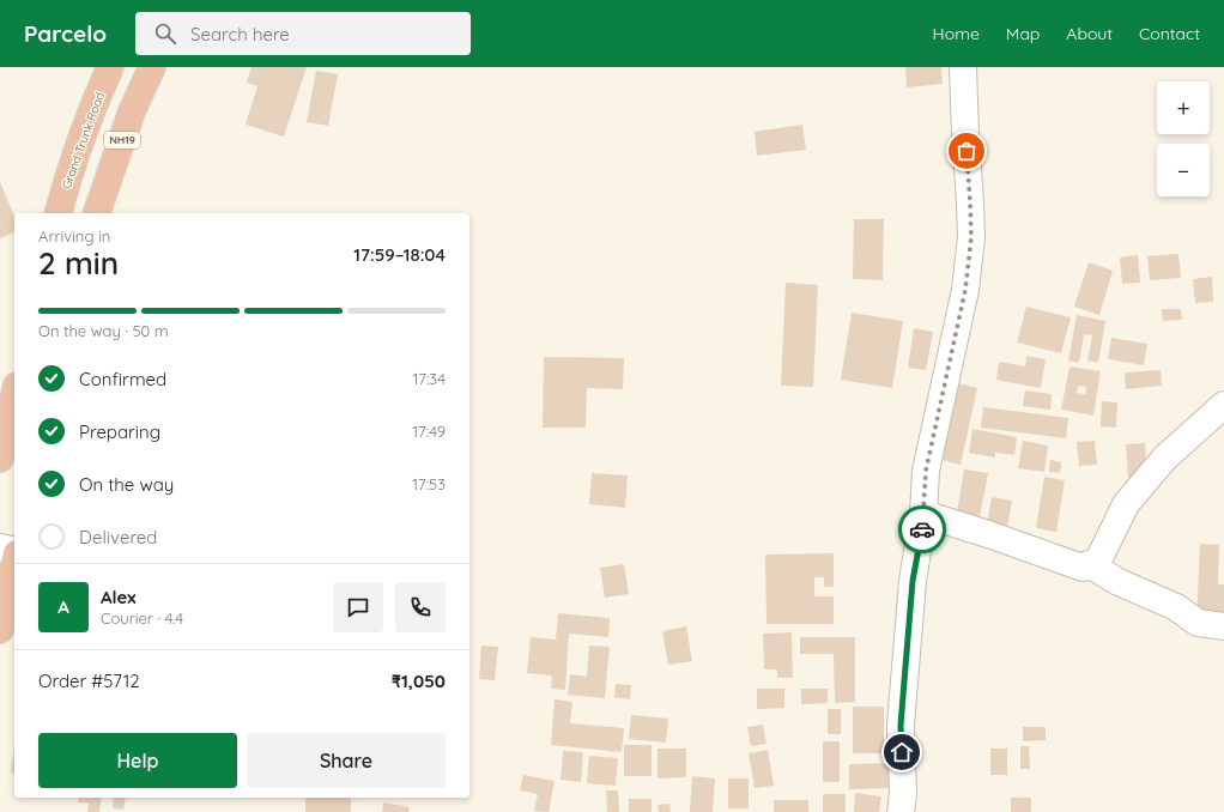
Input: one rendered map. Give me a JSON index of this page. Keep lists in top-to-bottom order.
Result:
{
  "streets": {
    "highway": ["Grand Trunk Road", "NH19"]
  },
  "page": {
    "header": "Parcelo",
    "search": "Search here",
    "nav": [
      "Home",
      "Map",
      "About",
      "Contact"
    ],
    "map_buttons": ["+", "−"],
    "heading": ["2 min", "Arriving in", "17:59–18:04"],
    "panel": [
      "Alex",
      "Courier · 4.4",
      "Order #5712",
      "₹1,050"
    ],
    "bar": "On the way · 50 m",
    "list": [
      ["Confirmed", "17:34"],
      ["Preparing", "17:49"],
      ["On the way", "17:53"],
      "Delivered"
    ],
    "round": "A",
    "buttons": ["Help", "Share"]
  }
}
